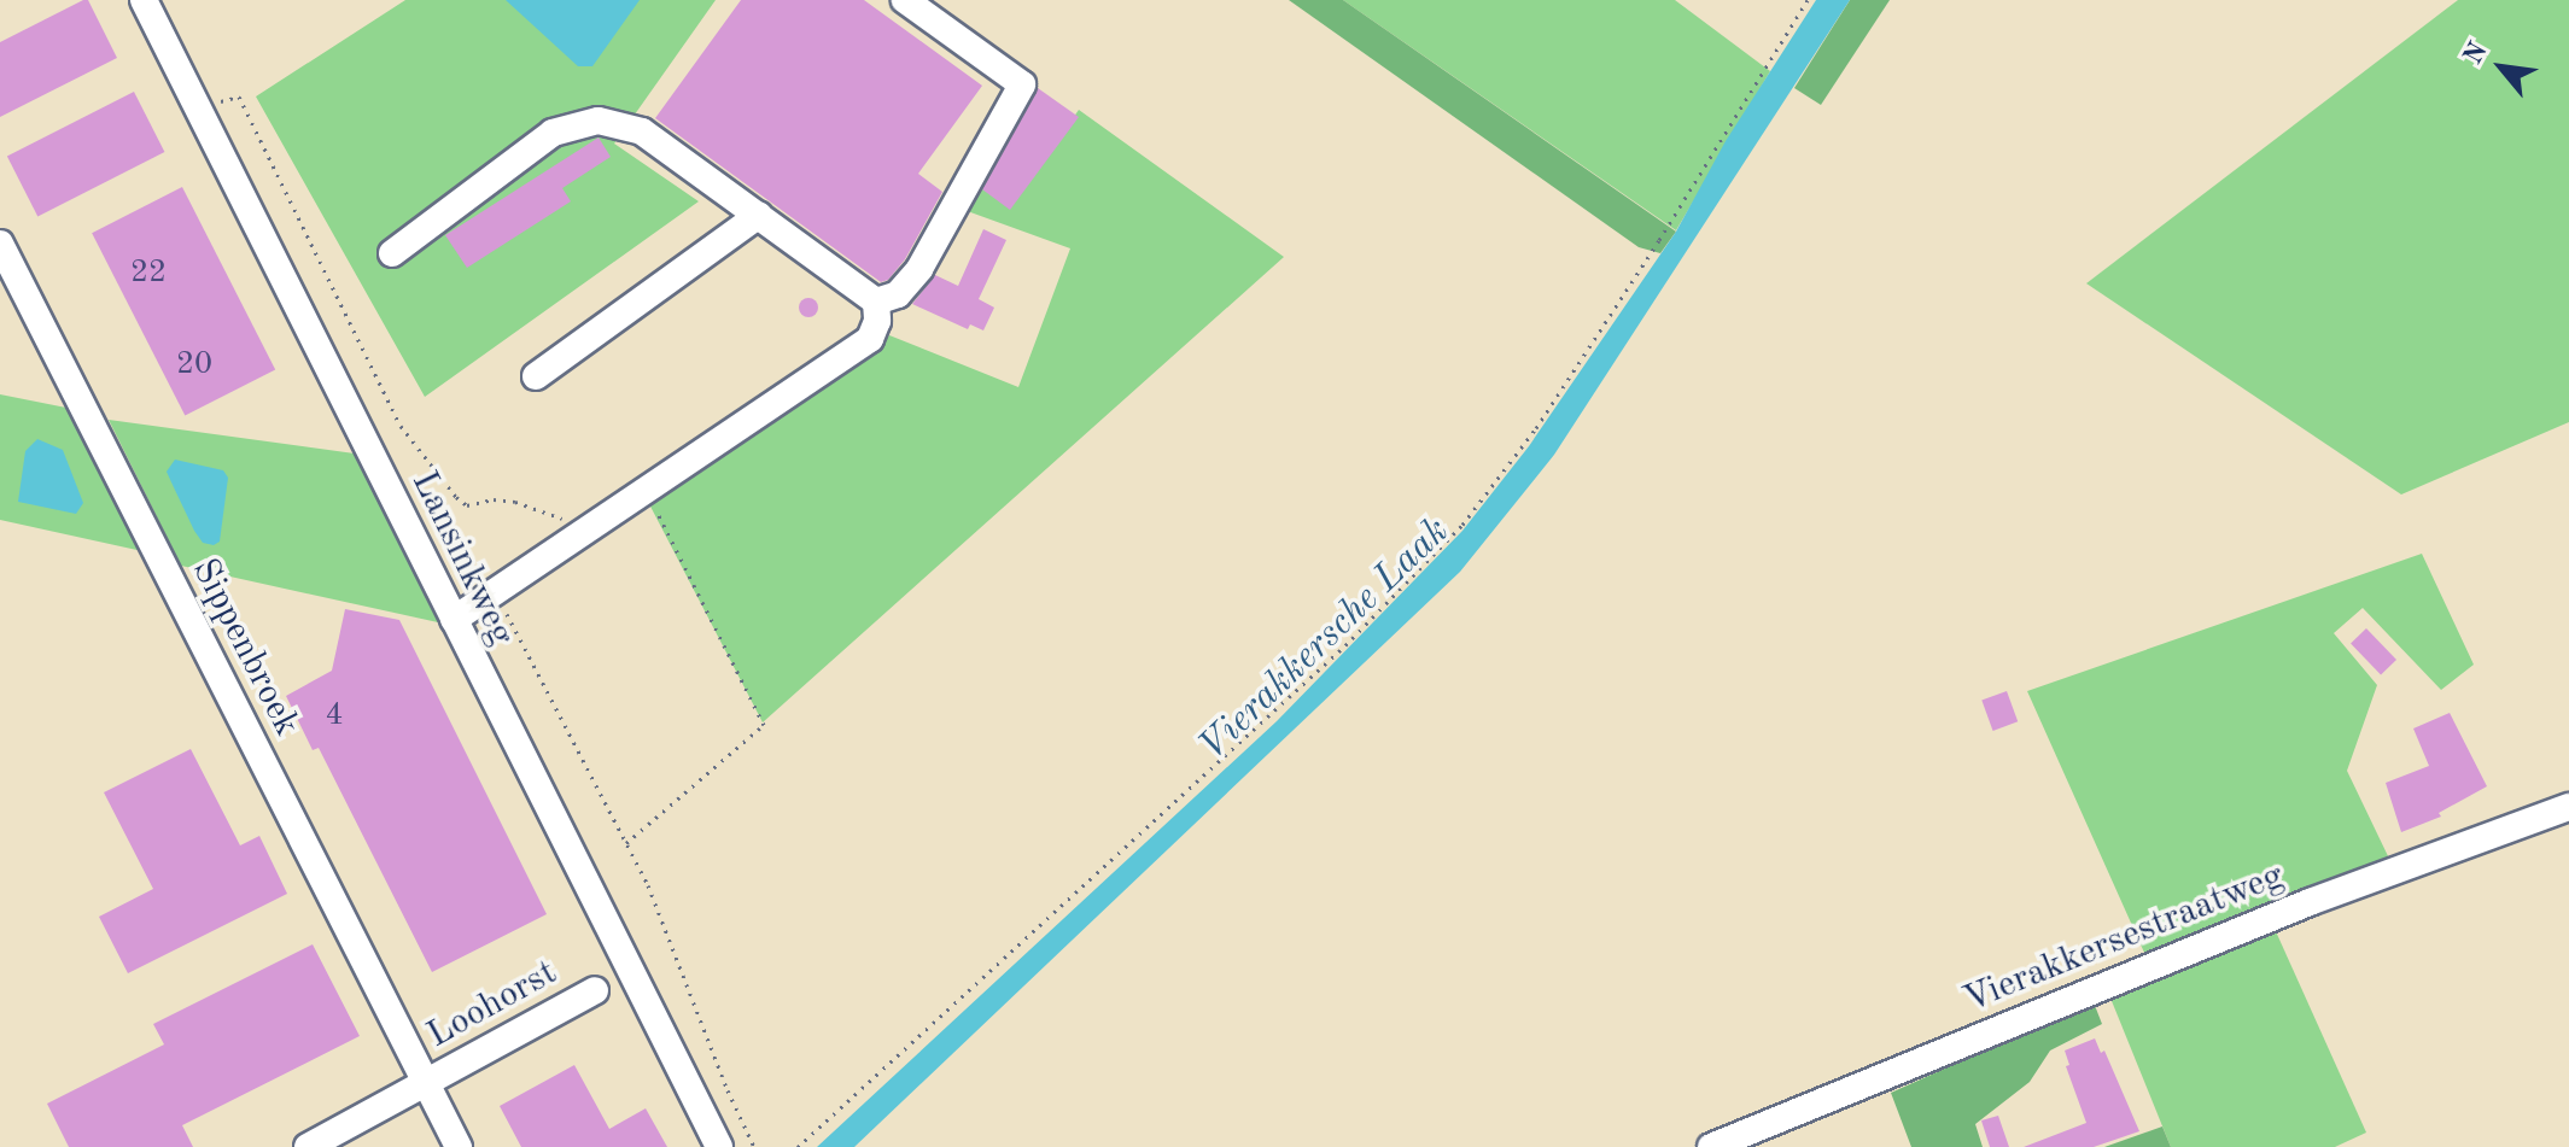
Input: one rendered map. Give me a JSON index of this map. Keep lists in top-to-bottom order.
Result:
{
  "streets": {
    "street": [
      "Lansinkweg",
      "Sippenbroek",
      "Vierakkersestraatweg",
      "Loohorst"
    ]
  },
  "crossings": [
    ["Sippenbroek", "Loohorst"]
  ],
  "water": ["Vierakkersche Laak"],
  "house_numbers": ["22", "20", "4"],
  "north": "top left"
}
